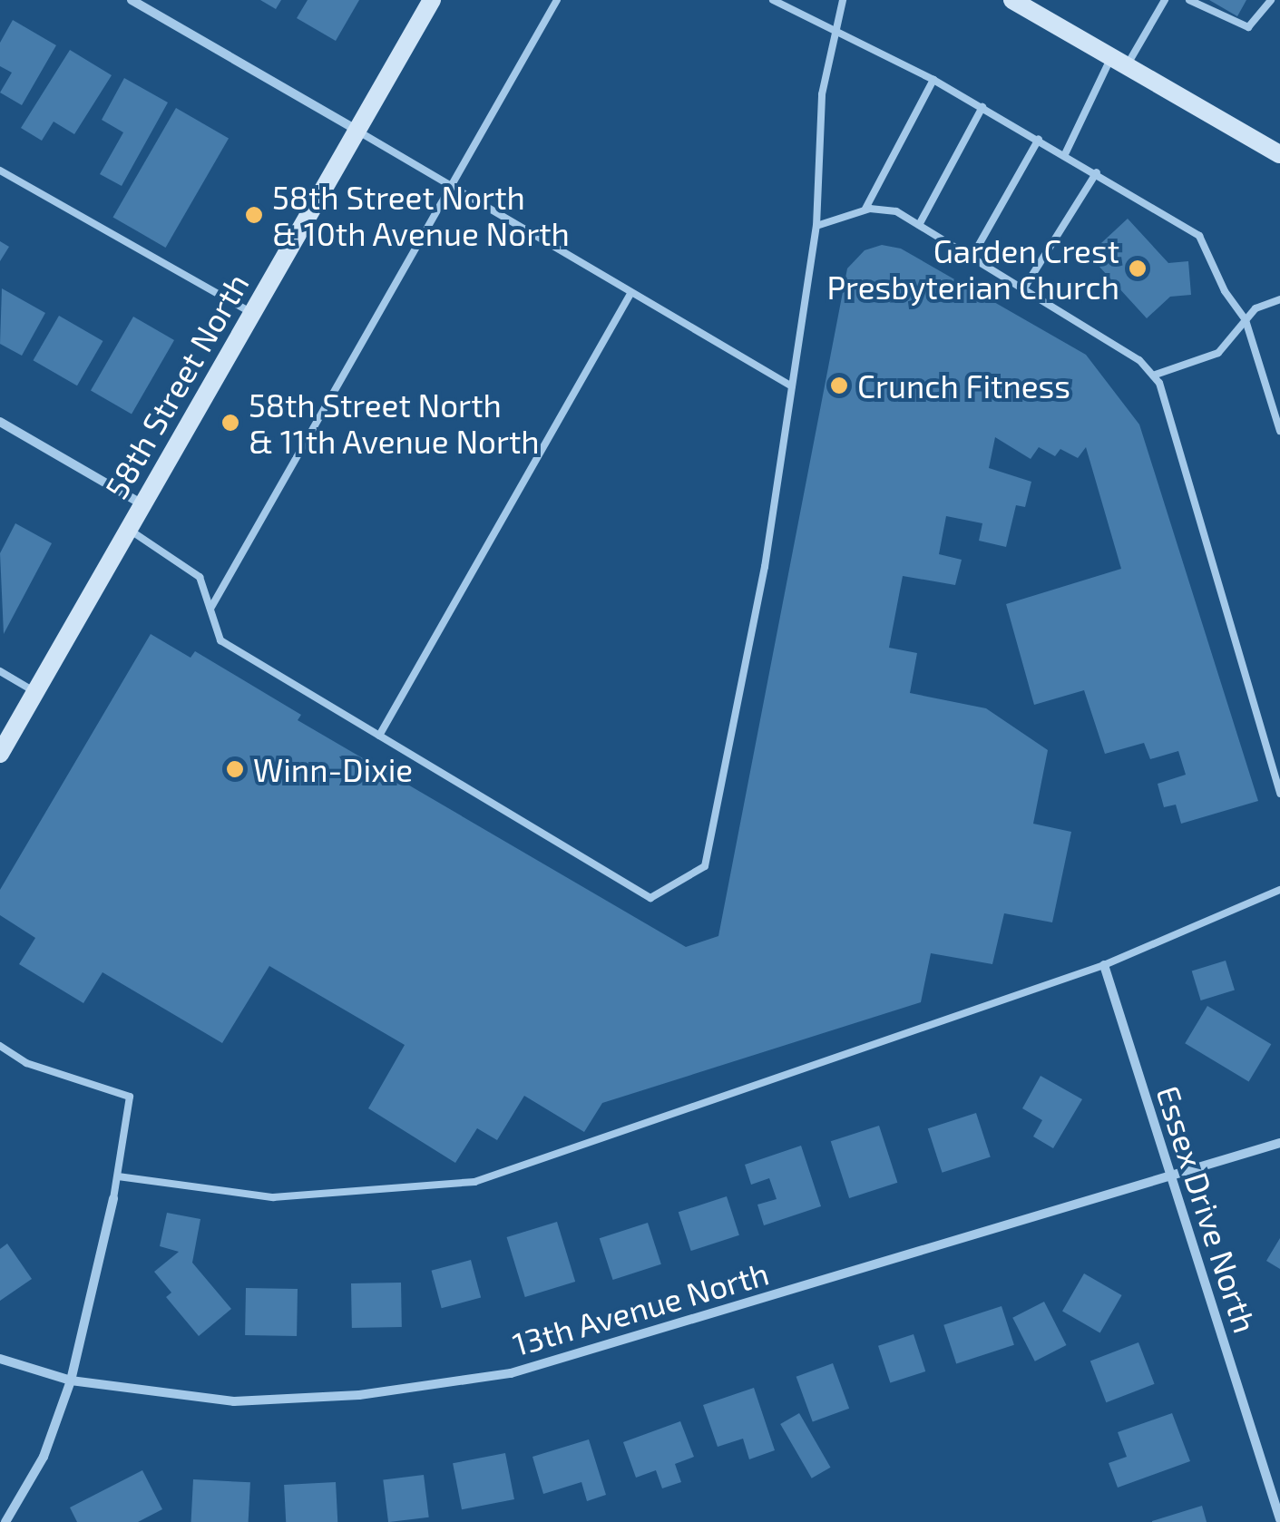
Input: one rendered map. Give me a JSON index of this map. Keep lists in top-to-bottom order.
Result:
{
  "streets": {
    "street": ["58th Street North", "Essex Drive North", "13th Avenue North"]
  },
  "crossings": [
    ["Essex Drive North", "13th Avenue North"]
  ],
  "places": [
    "58th Street North & 10th Avenue North",
    "Garden Crest Presbyterian Church",
    "Crunch Fitness",
    "58th Street North & 11th Avenue North",
    "Winn-Dixie"
  ]
}
